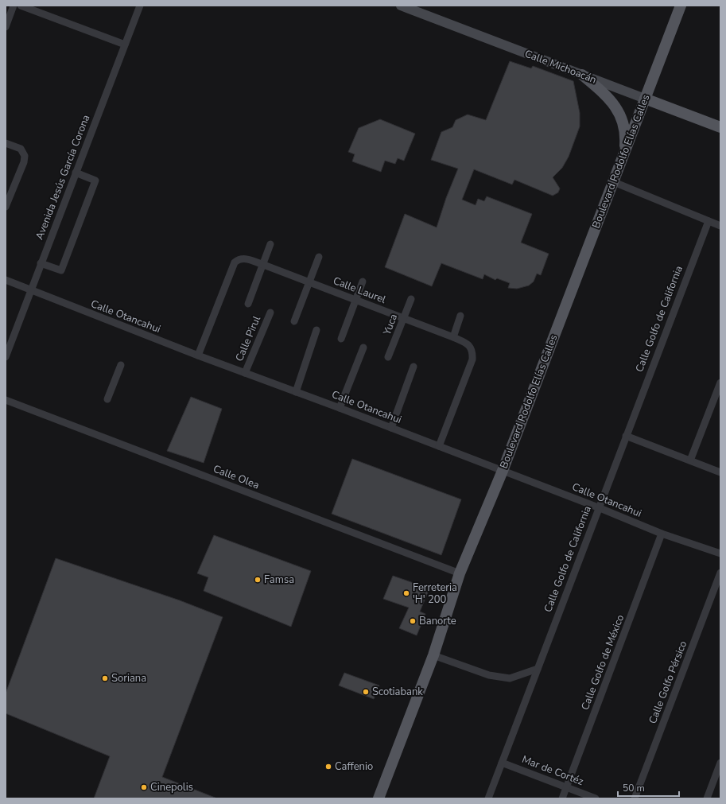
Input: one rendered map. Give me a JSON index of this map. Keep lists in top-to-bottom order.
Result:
{
  "streets": {
    "main road": ["Calle Michoacán", "Boulevard Rodolfo Elías Calles"],
    "street": [
      "Avenida Jesús García Corona",
      "Calle Laurel",
      "Calle Otancahui",
      "Calle Golfo de California",
      "Yuca",
      "Calle Pirul",
      "Calle Olea",
      "Calle Golfo de México",
      "Calle Golfo Pérsico",
      "Mar de Cortéz"
    ]
  },
  "crossings": [
    ["Calle Michoacán", "Boulevard Rodolfo Elías Calles"],
    ["Boulevard Rodolfo Elías Calles", "Calle Otancahui"],
    ["Boulevard Rodolfo Elías Calles", "Calle Olea"],
    ["Avenida Jesús García Corona", "Calle Otancahui"],
    ["Calle Laurel", "Calle Otancahui"],
    ["Calle Laurel", "Yuca"],
    ["Calle Otancahui", "Calle Golfo de California"],
    ["Calle Otancahui", "Calle Pirul"],
    ["Calle Otancahui", "Calle Golfo de México"],
    ["Calle Golfo de California", "Mar de Cortéz"],
    ["Calle Golfo de México", "Mar de Cortéz"]
  ],
  "places": [
    "Famsa",
    "Ferreteria 'H' 200",
    "Banorte",
    "Soriana",
    "Scotiabank",
    "Caffenio",
    "Cinepolis"
  ],
  "scale_bar": "50 m"
}
